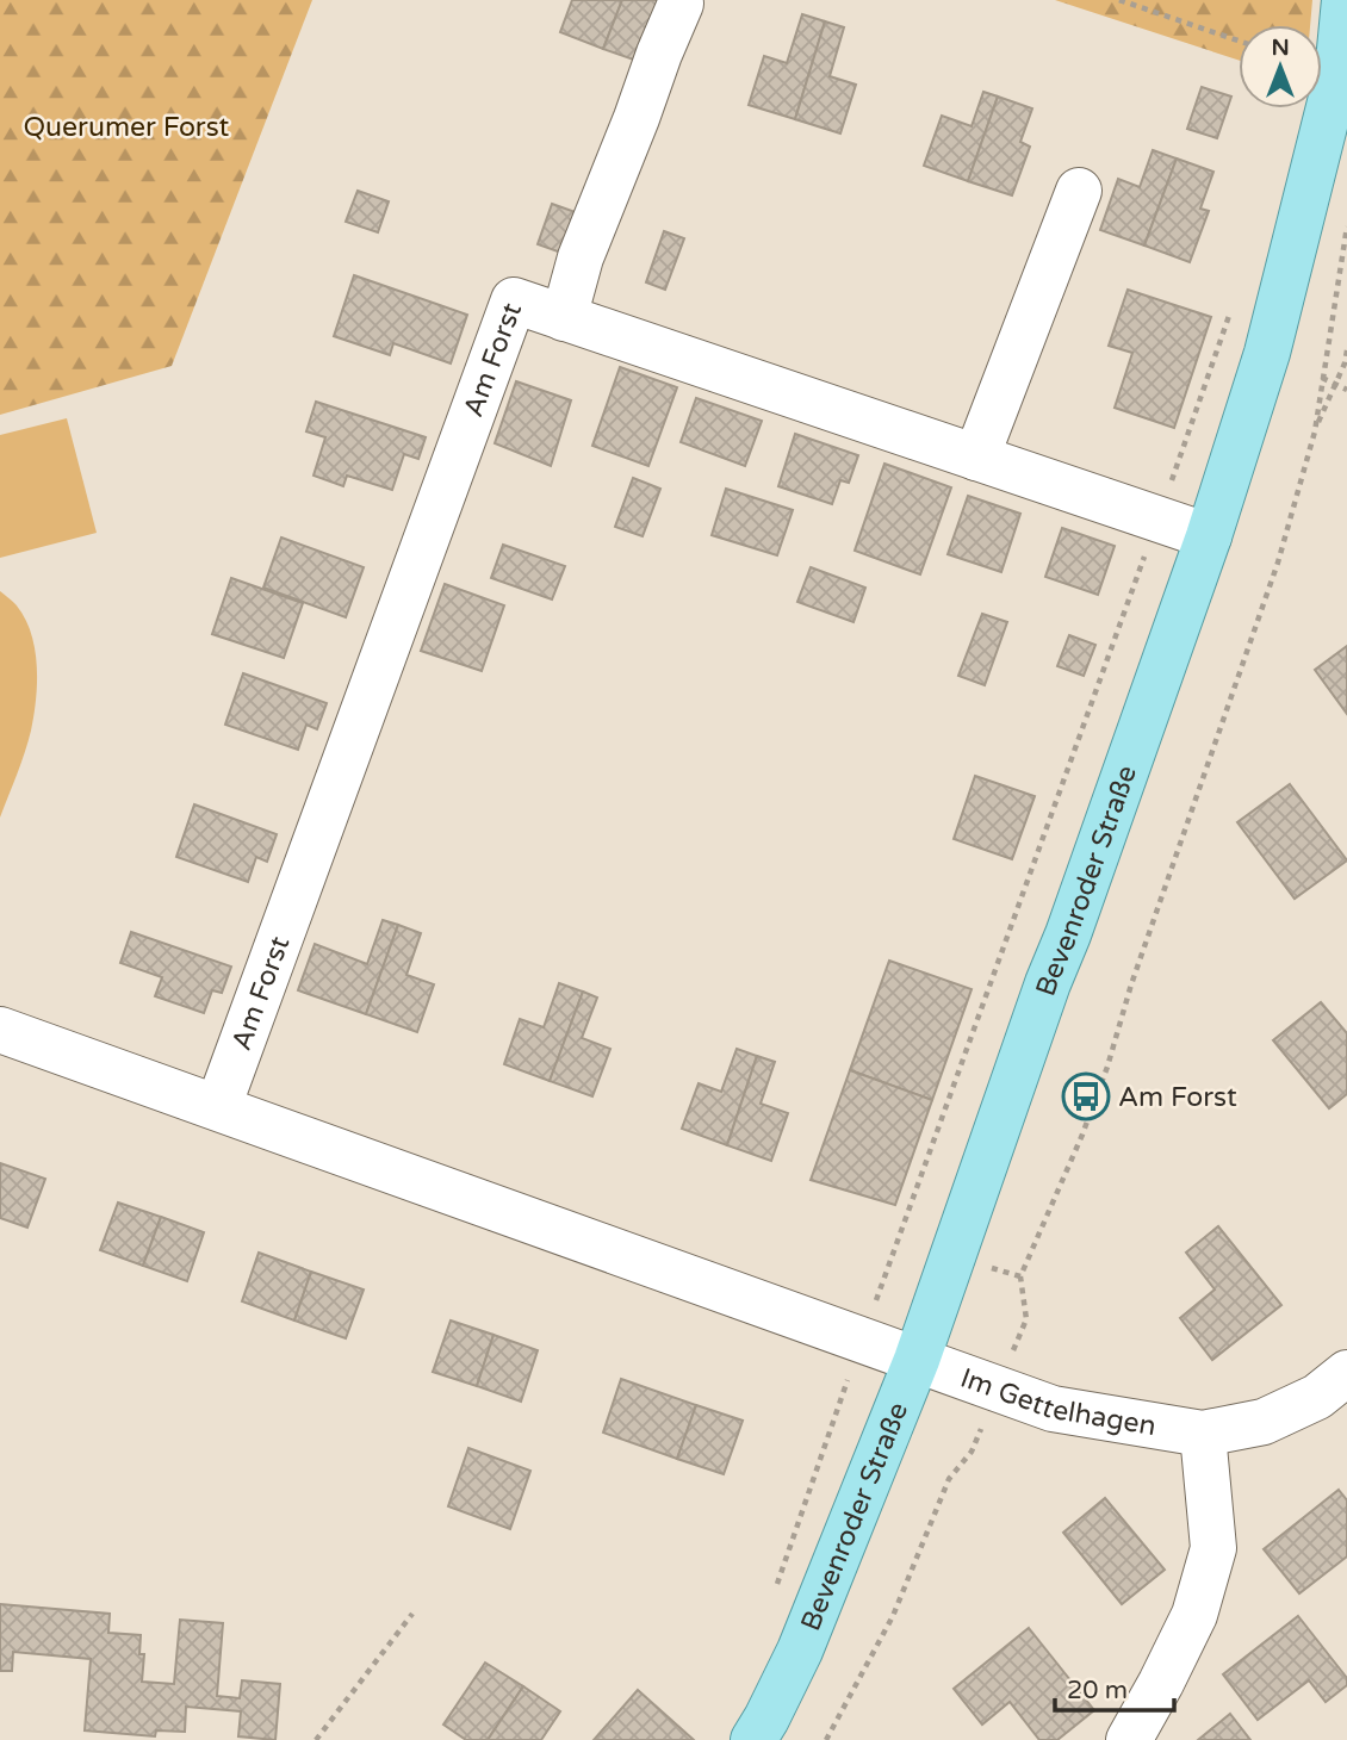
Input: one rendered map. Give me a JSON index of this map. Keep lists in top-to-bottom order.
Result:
{
  "streets": {
    "main road": ["Bevenroder Straße"],
    "street": ["Am Forst", "Im Gettelhagen"]
  },
  "crossings": [
    ["Am Forst", "Bevenroder Straße"],
    ["Bevenroder Straße", "Im Gettelhagen"]
  ],
  "parks": ["Querumer Forst"],
  "places": {
    "bus stop": ["Am Forst"]
  },
  "scale_bar": "20 m",
  "north": "top"
}
